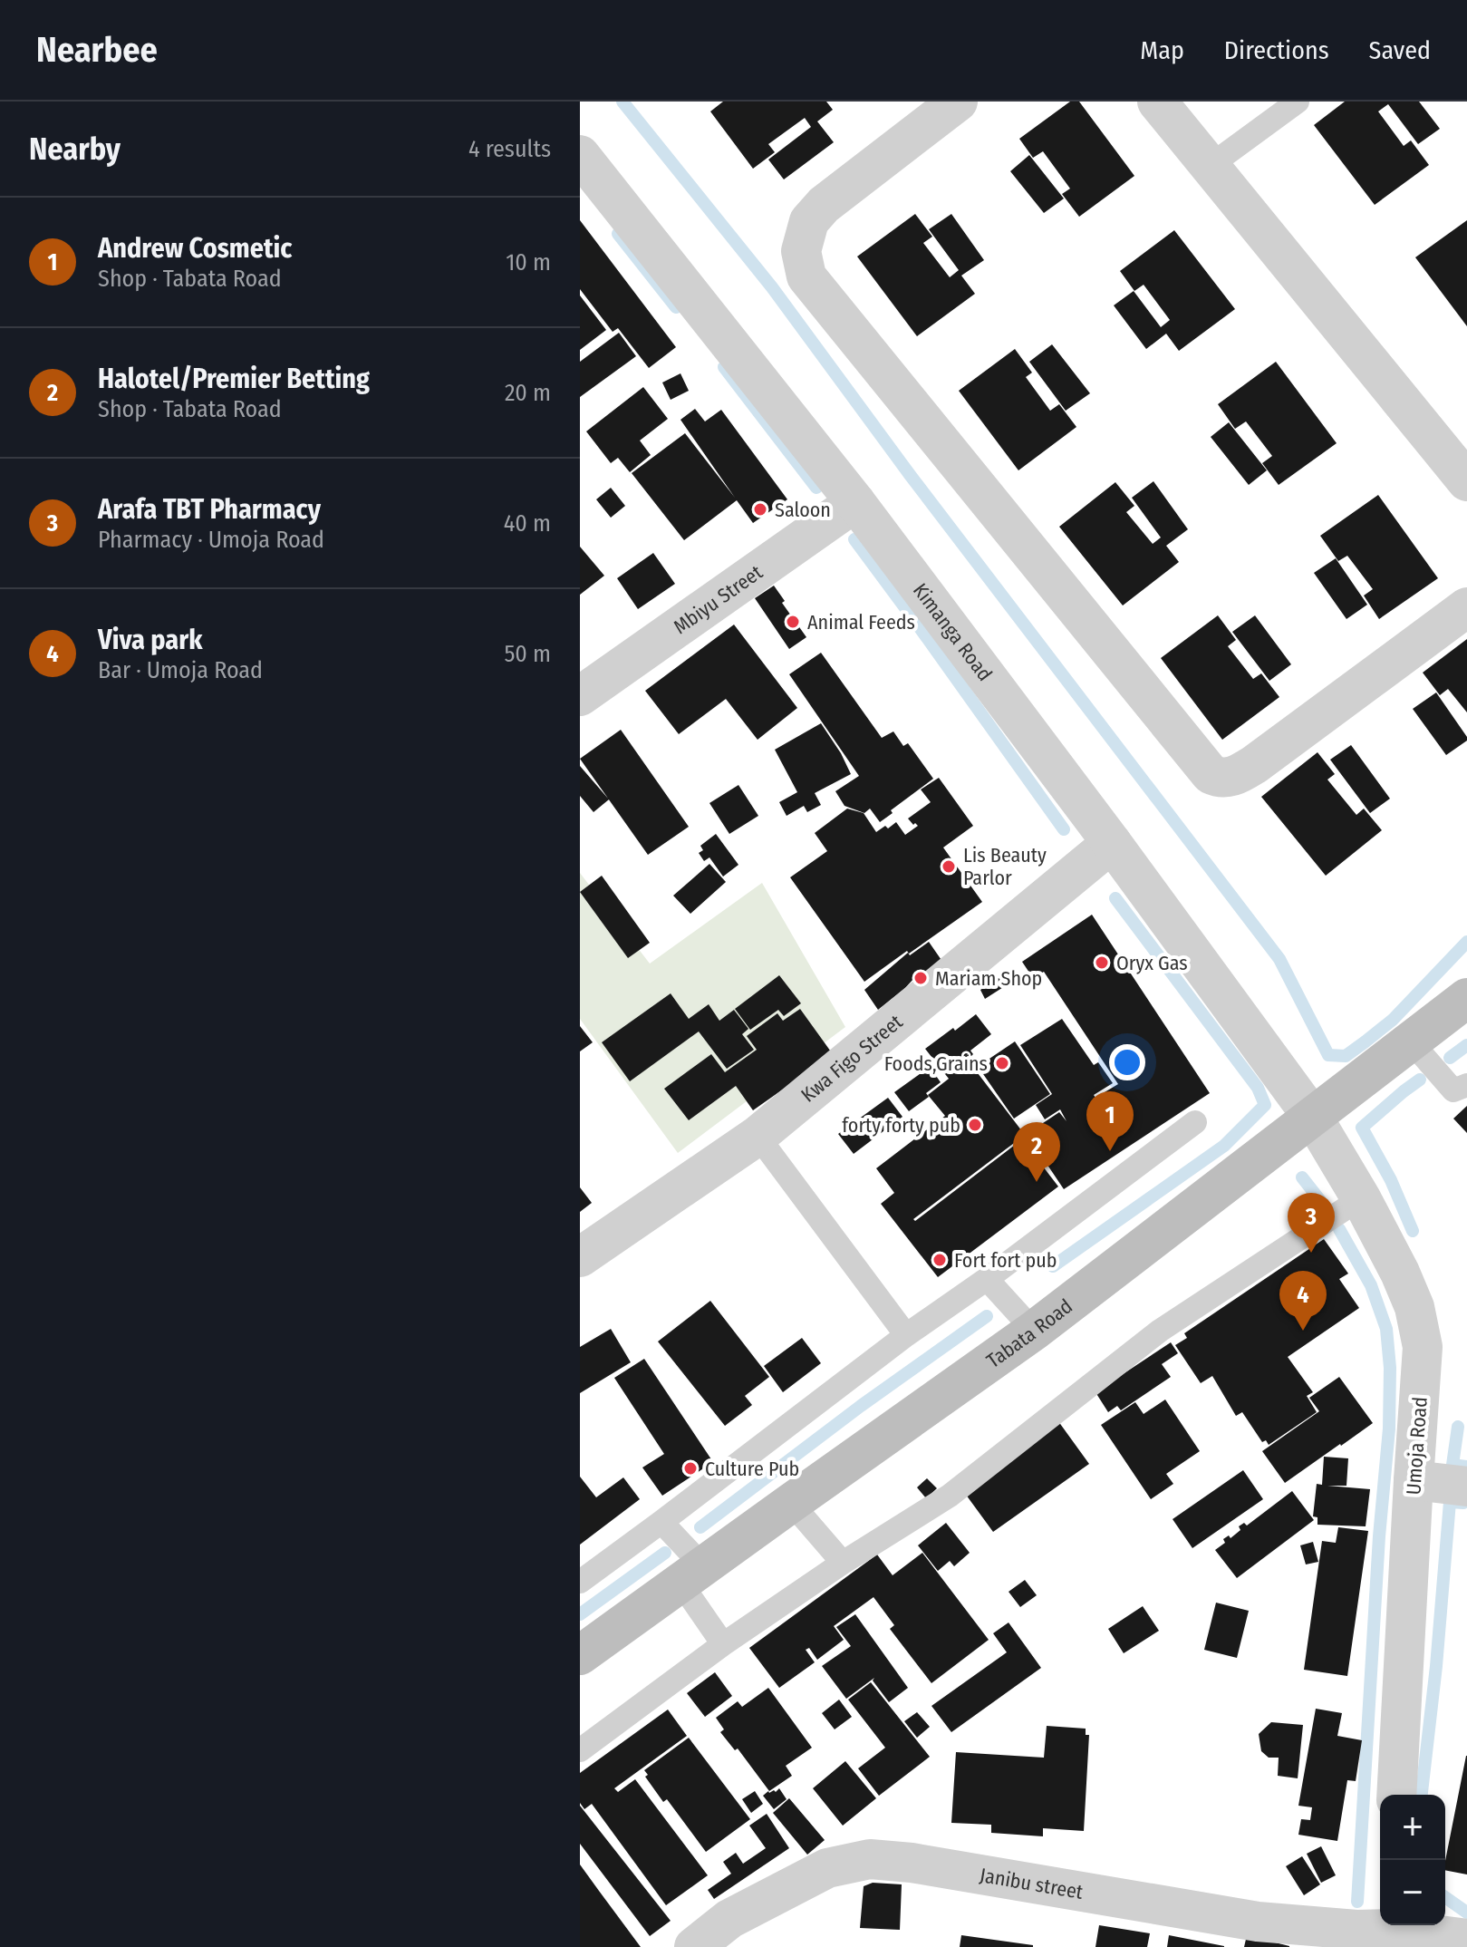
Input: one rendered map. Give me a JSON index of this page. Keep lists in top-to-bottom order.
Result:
{
  "streets": {
    "main road": ["Tabata Road"],
    "street": [
      "Mbiyu Street",
      "Kimanga Road",
      "Kwa Figo Street",
      "Umoja Road",
      "Janibu street"
    ]
  },
  "crossings": [
    ["Mbiyu Street", "Kimanga Road"],
    ["Kimanga Road", "Kwa Figo Street"],
    ["Kimanga Road", "Tabata Road"],
    ["Kimanga Road", "Umoja Road"],
    ["Tabata Road", "Umoja Road"]
  ],
  "places": [
    "Saloon",
    "Animal Feeds",
    "Lis Beauty Parlor",
    "Oryx Gas",
    "Mariam Shop",
    "Foods,Grains",
    "forty forty pub",
    "Fort fort pub",
    "Culture Pub"
  ],
  "page": {
    "header": "Nearbee",
    "nav": ["Map", "Directions", "Saved"],
    "heading": ["Nearby", "4 results"],
    "list": [
      {
        "mark": "1",
        "name": "Andrew Cosmetic",
        "note": "Shop · Tabata Road",
        "value": "10 m"
      },
      {
        "mark": "2",
        "name": "Halotel/Premier Betting",
        "note": "Shop · Tabata Road",
        "value": "20 m"
      },
      {
        "mark": "3",
        "name": "Arafa TBT Pharmacy",
        "note": "Pharmacy · Umoja Road",
        "value": "40 m"
      },
      {
        "mark": "4",
        "name": "Viva park",
        "note": "Bar · Umoja Road",
        "value": "50 m"
      }
    ],
    "pins": [
      "1",
      "2",
      "3",
      "4"
    ],
    "map_buttons": ["+", "−"]
  }
}
